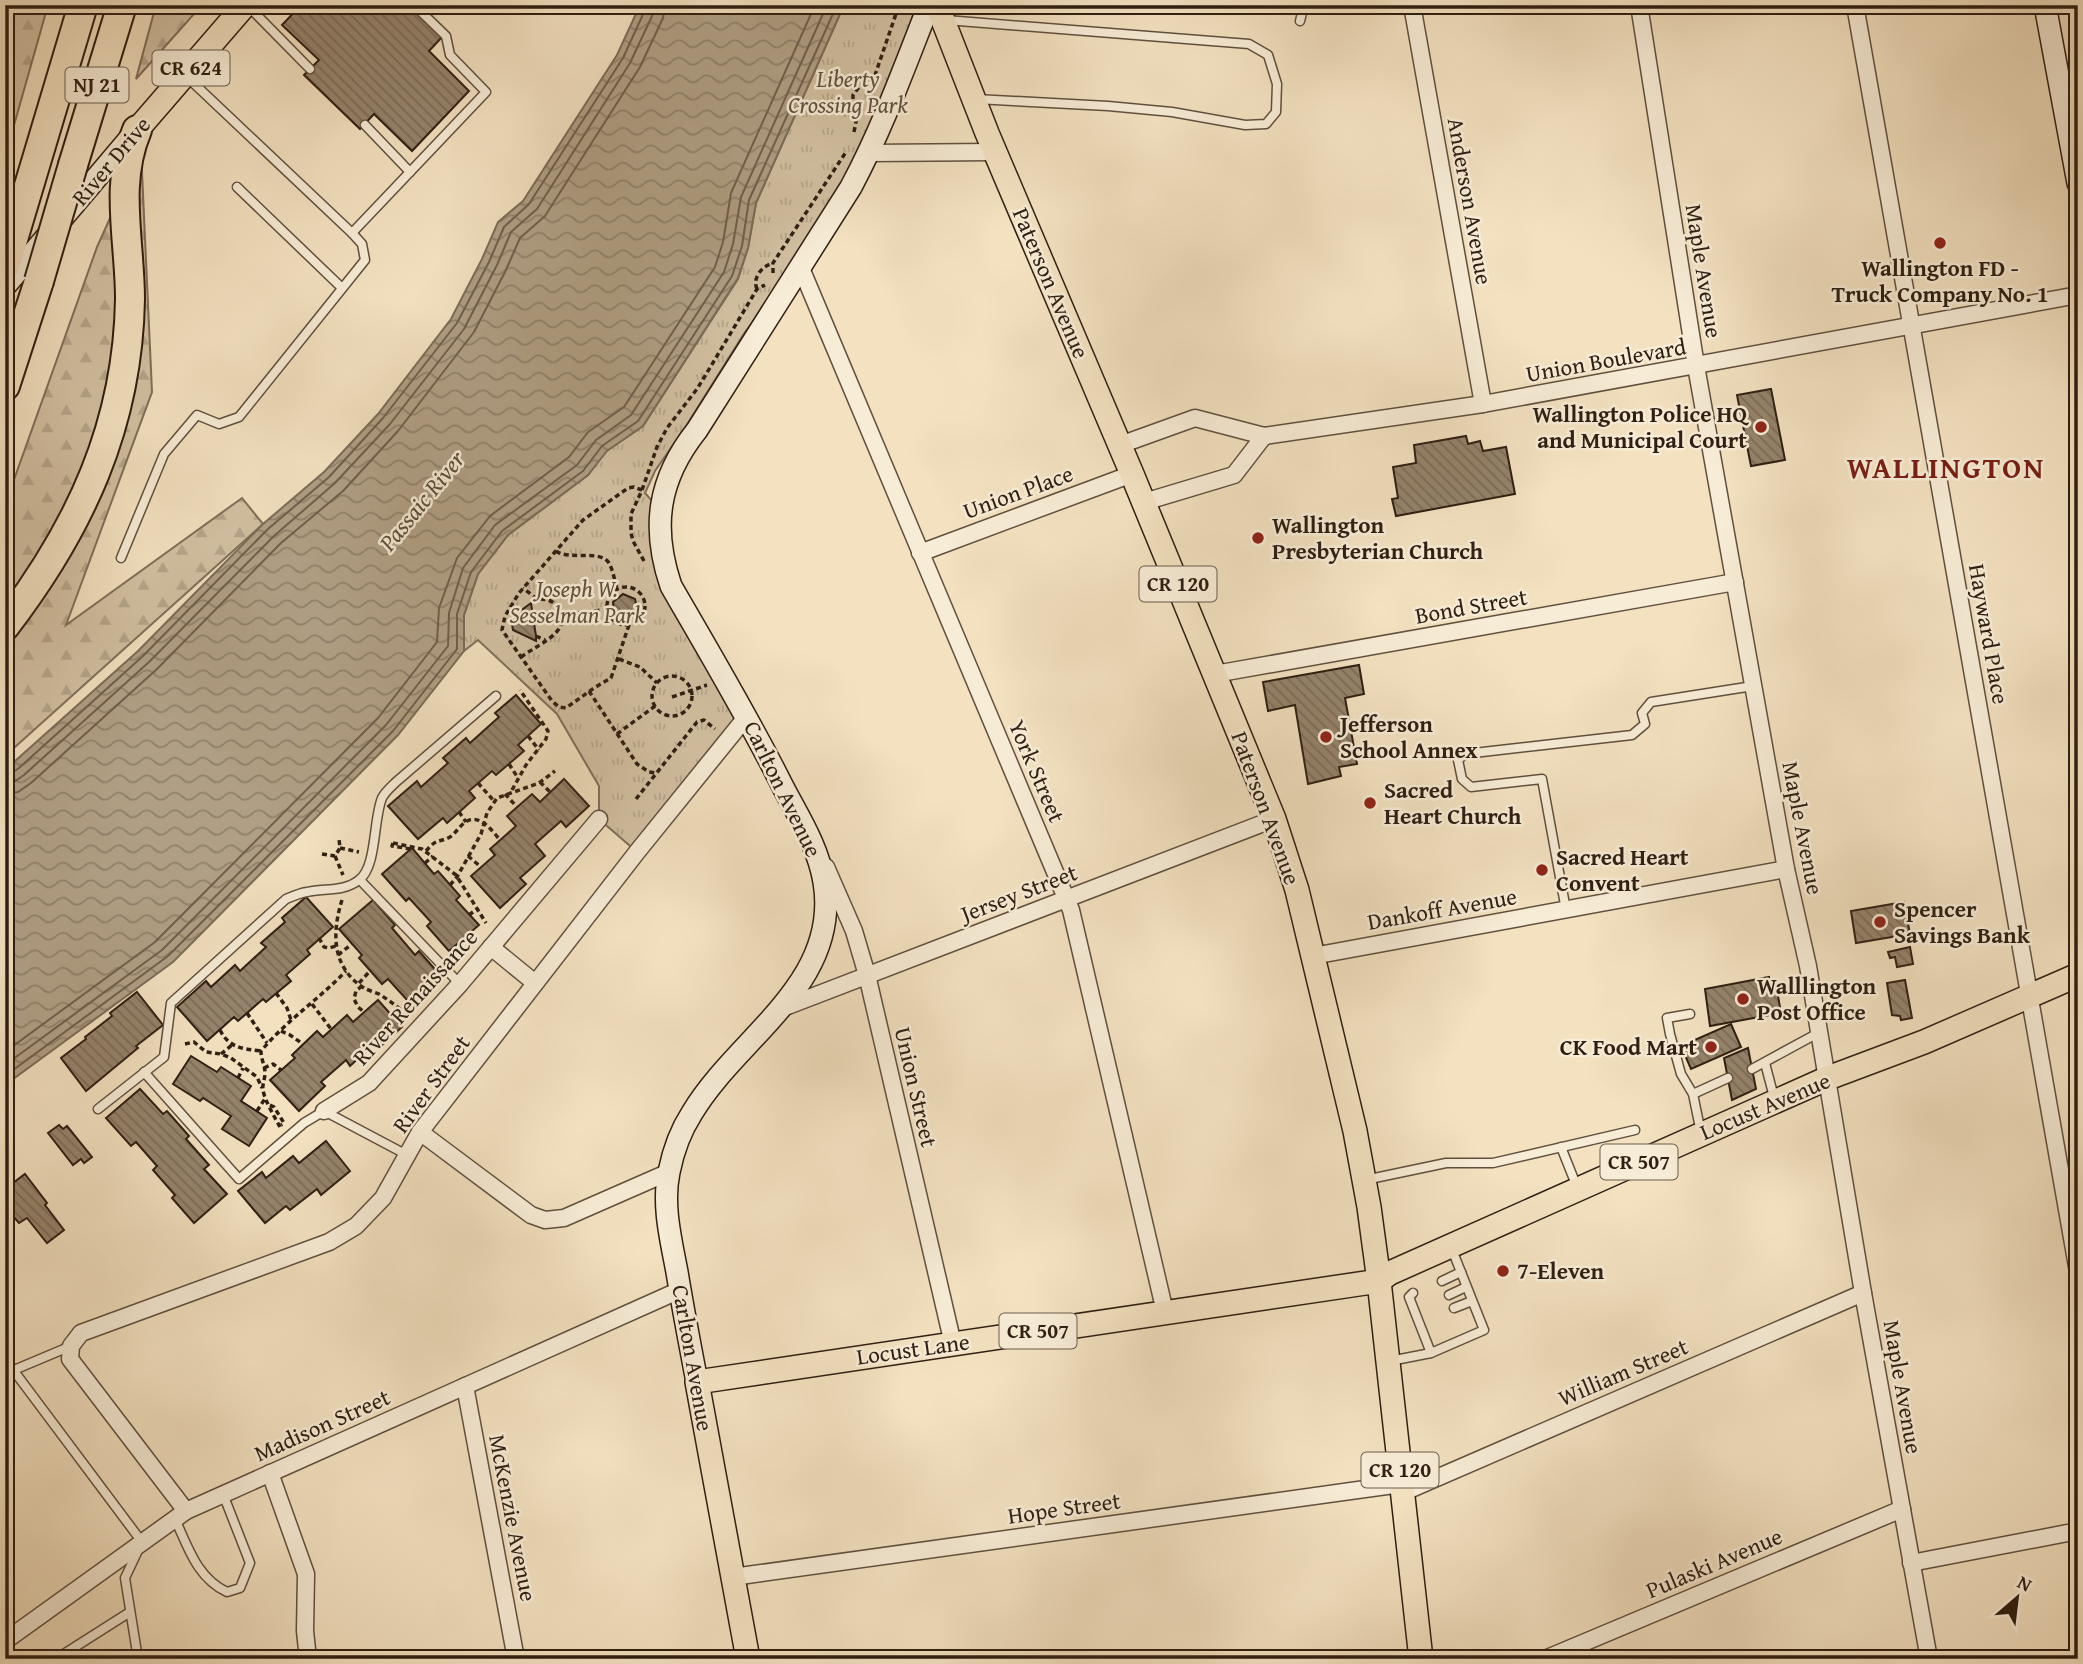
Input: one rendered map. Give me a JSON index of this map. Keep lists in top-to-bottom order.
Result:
{
  "streets": {
    "highway": ["NJ 21"],
    "main road": [
      "CR 624",
      "River Drive",
      "Paterson Avenue",
      "CR 120",
      "Carlton Avenue",
      "Locust Avenue",
      "CR 507",
      "Locust Lane"
    ],
    "street": [
      "Anderson Avenue",
      "Maple Avenue",
      "Union Boulevard",
      "Union Place",
      "Bond Street",
      "Hayward Place",
      "York Street",
      "Jersey Street",
      "Dankoff Avenue",
      "River Renaissance",
      "River Street",
      "Union Street",
      "William Street",
      "Madison Street",
      "Hope Street",
      "McKenzie Avenue",
      "Pulaski Avenue"
    ]
  },
  "crossings": [
    ["Anderson Avenue", "Union Boulevard"],
    ["Maple Avenue", "Union Boulevard"],
    ["Maple Avenue", "Bond Street"],
    ["Maple Avenue", "Dankoff Avenue"],
    ["Maple Avenue", "Locust Avenue"],
    ["Maple Avenue", "William Street"],
    ["Maple Avenue", "Pulaski Avenue"],
    ["Paterson Avenue", "Union Boulevard"],
    ["Paterson Avenue", "Union Place"],
    ["Paterson Avenue", "Bond Street"],
    ["Paterson Avenue", "Carlton Avenue"],
    ["Paterson Avenue", "Jersey Street"],
    ["Paterson Avenue", "Dankoff Avenue"],
    ["Paterson Avenue", "Locust Avenue"],
    ["Paterson Avenue", "Locust Lane"],
    ["Paterson Avenue", "William Street"],
    ["Paterson Avenue", "Hope Street"],
    ["Union Boulevard", "Hayward Place"],
    ["Union Place", "York Street"],
    ["Hayward Place", "Locust Avenue"],
    ["York Street", "Carlton Avenue"],
    ["York Street", "Jersey Street"],
    ["York Street", "Locust Lane"],
    ["Carlton Avenue", "Jersey Street"],
    ["Carlton Avenue", "River Street"],
    ["Carlton Avenue", "Union Street"],
    ["Carlton Avenue", "Locust Lane"],
    ["Carlton Avenue", "Madison Street"],
    ["Carlton Avenue", "Hope Street"],
    ["Jersey Street", "Union Street"],
    ["Union Street", "Locust Lane"],
    ["Locust Avenue", "Locust Lane"],
    ["William Street", "Hope Street"],
    ["Madison Street", "McKenzie Avenue"]
  ],
  "districts": ["WALLINGTON"],
  "water": ["Passaic River"],
  "parks": ["Liberty Crossing Park", "Joseph W. Sesselman Park"],
  "places": [
    "Wallington FD - Truck Company No. 1",
    "Wallington Police HQ and Municipal Court",
    "Wallington Presbyterian Church",
    "Jefferson School Annex",
    "Sacred Heart Church",
    "Sacred Heart Convent",
    "Spencer Savings Bank",
    "Walllington Post Office",
    "CK Food Mart",
    "7-Eleven"
  ],
  "north": "top right"
}
